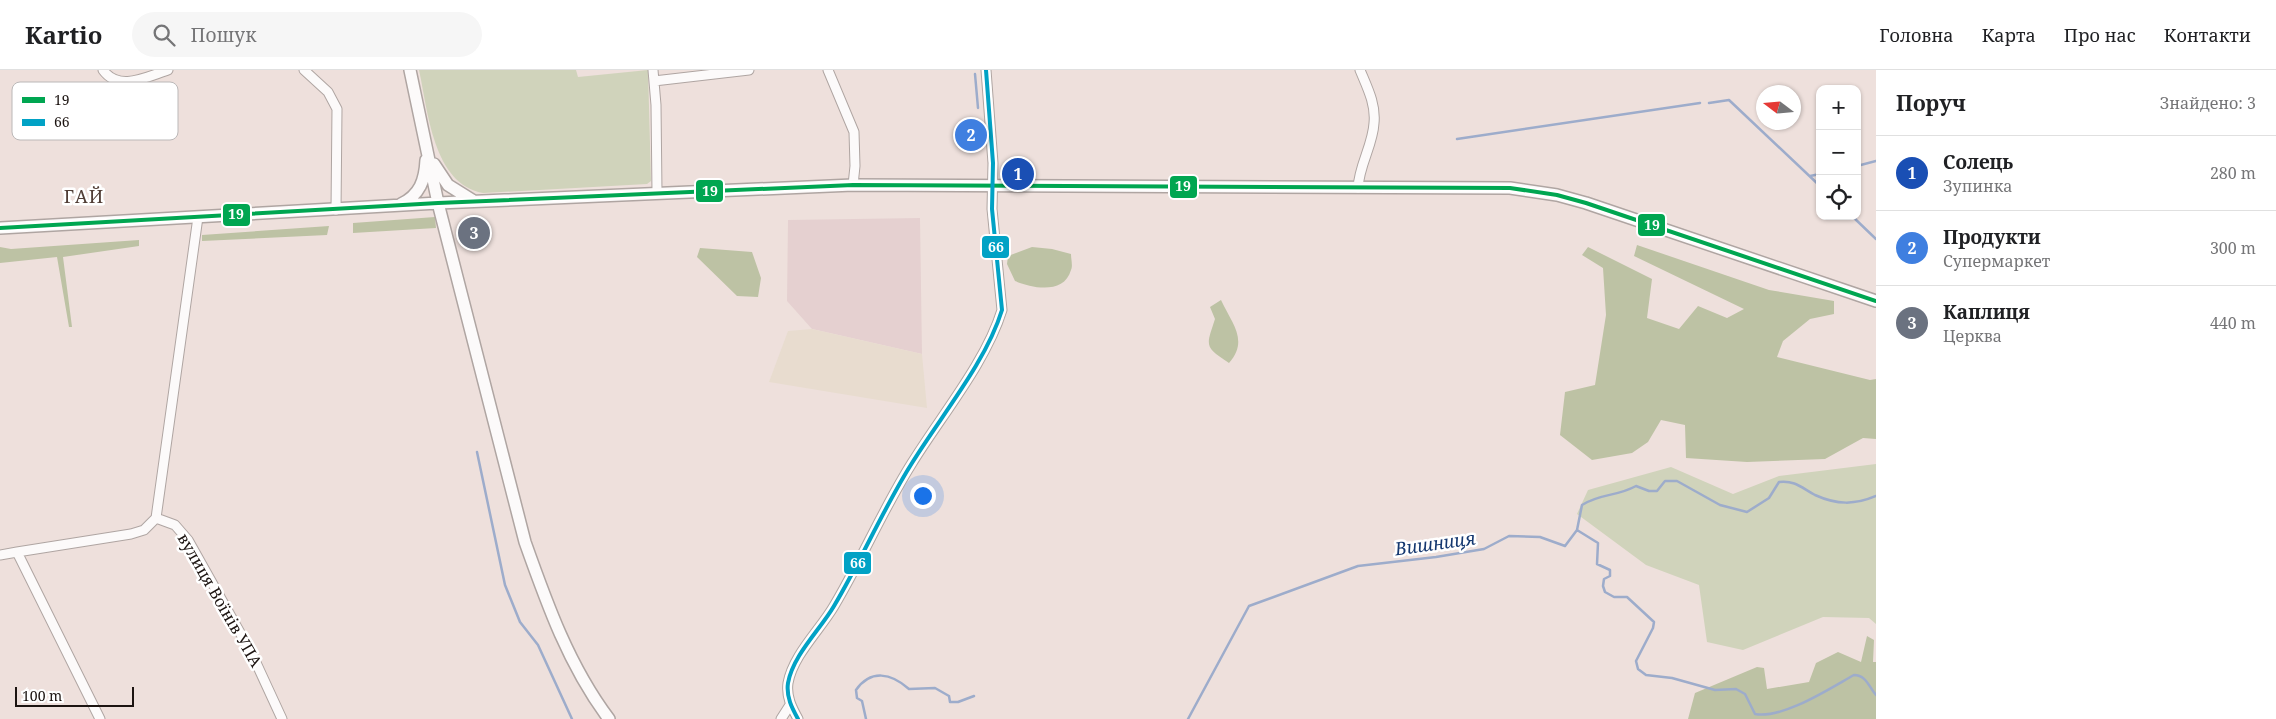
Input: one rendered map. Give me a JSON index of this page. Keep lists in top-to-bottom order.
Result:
{
  "streets": {
    "street": ["вулиця Воїнів УПА"]
  },
  "districts": ["ГАЙ"],
  "water": ["Вишниця"],
  "lines": ["transit line 66", "transit line 19"],
  "legend": ["19", "66"],
  "scale_bar": "100 m",
  "north": "left",
  "page": {
    "header": "Kartio",
    "search": "Пошук",
    "nav": [
      "Головна",
      "Карта",
      "Про нас",
      "Контакти"
    ],
    "heading": ["Поруч", "Знайдено: 3"],
    "map_buttons": ["+", "−"],
    "pins": ["2", "1", "3"],
    "list": [
      {
        "mark": "1",
        "name": "Солець",
        "note": "Зупинка",
        "value": "280 m"
      },
      {
        "mark": "2",
        "name": "Продукти",
        "note": "Супермаркет",
        "value": "300 m"
      },
      {
        "mark": "3",
        "name": "Каплиця",
        "note": "Церква",
        "value": "440 m"
      }
    ],
    "scale": "100 m"
  }
}
